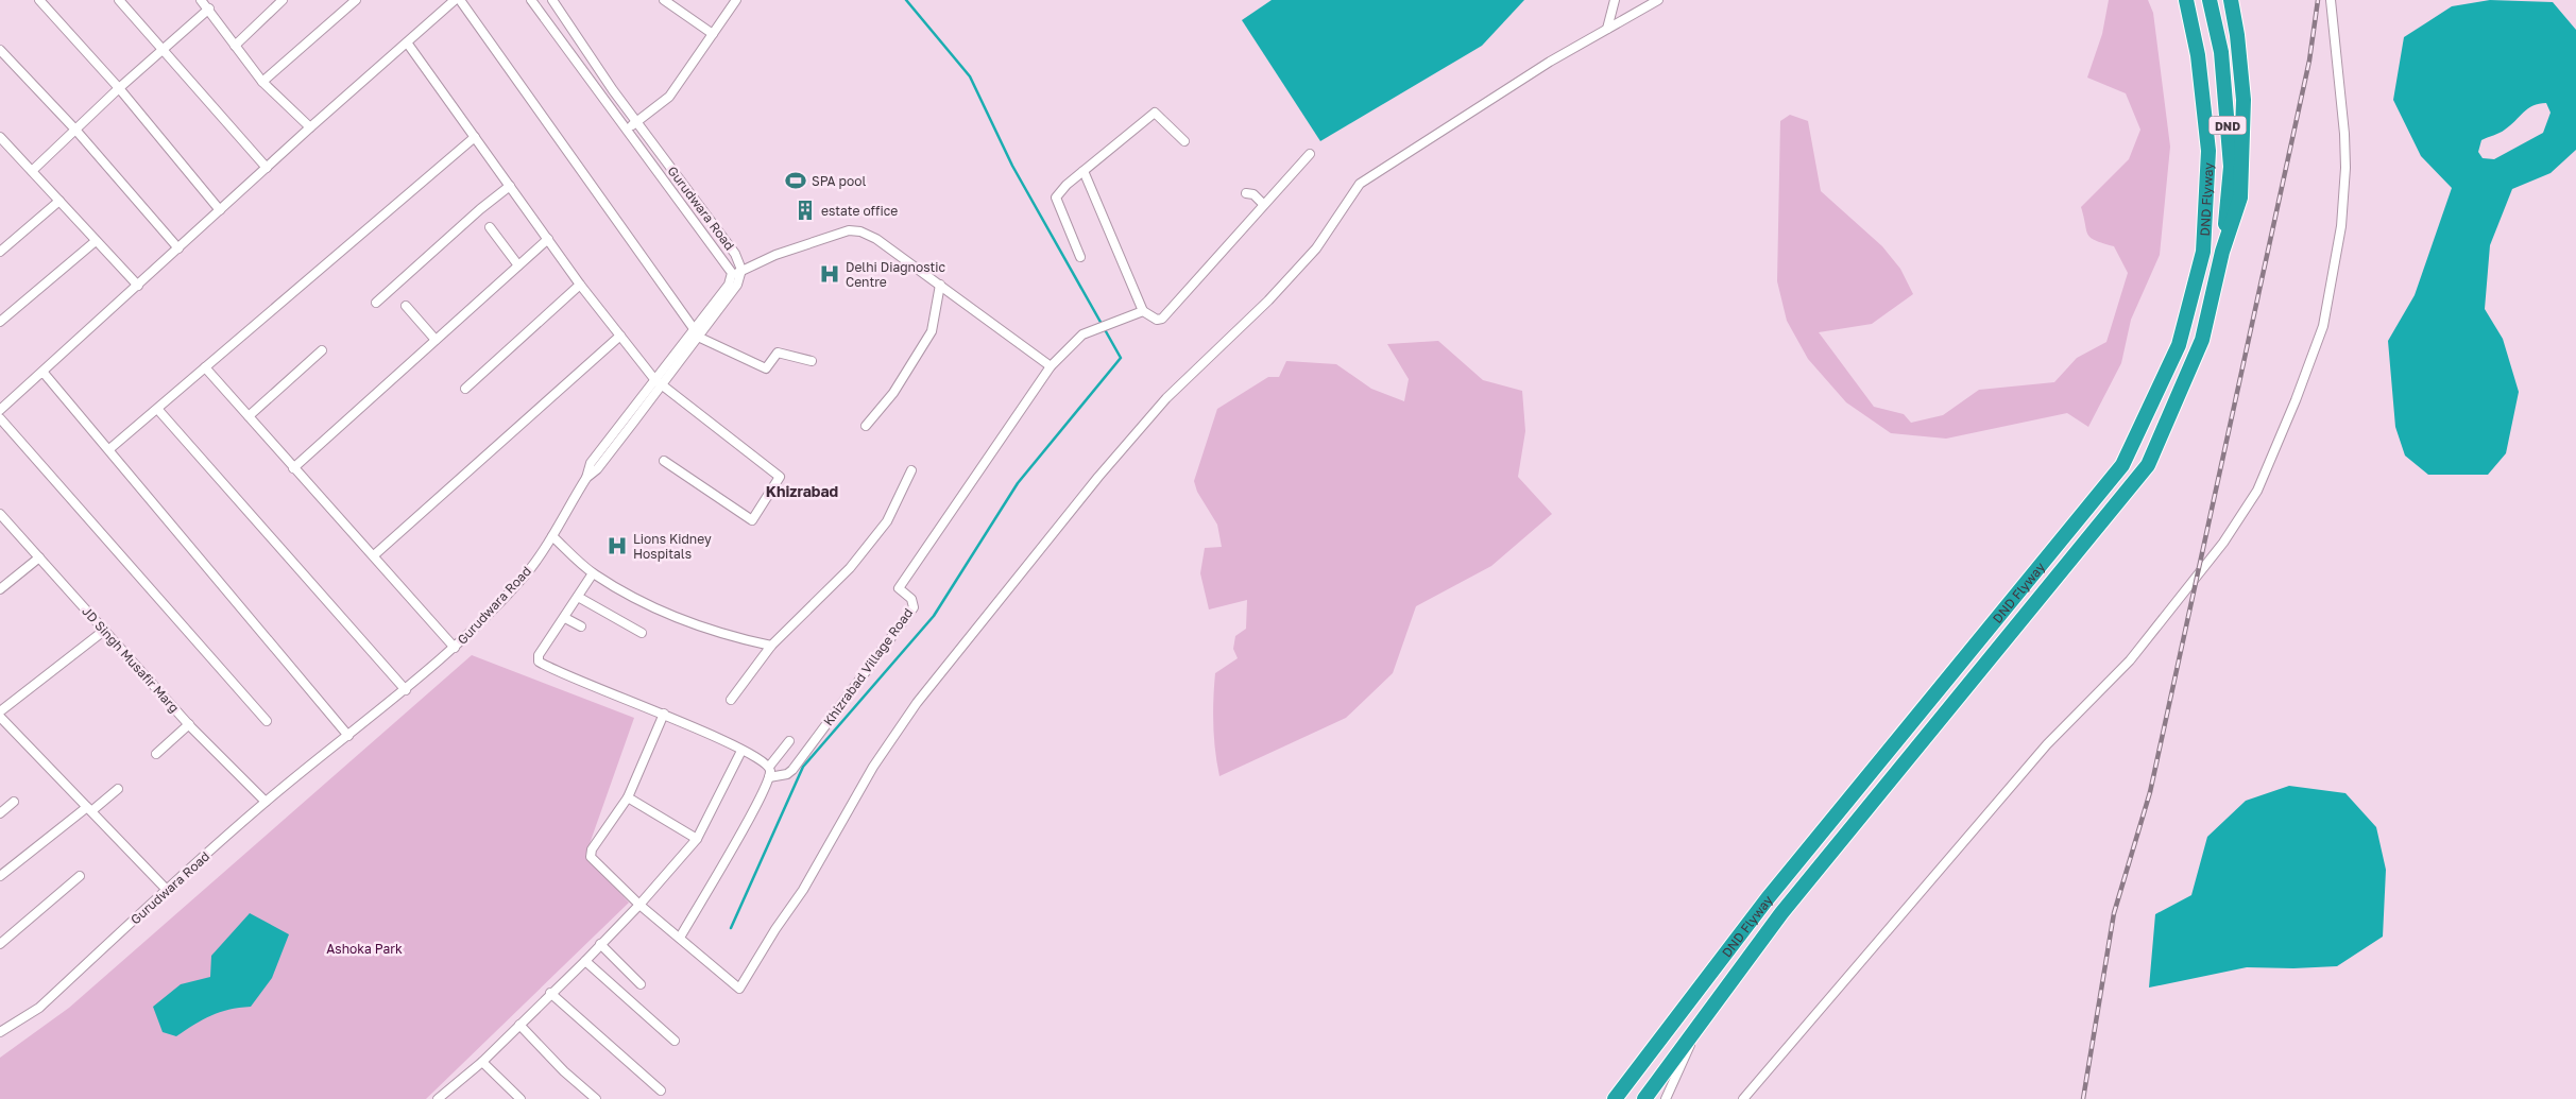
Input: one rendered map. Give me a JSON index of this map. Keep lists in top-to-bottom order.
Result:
{
  "streets": {
    "highway": ["DND", "DND Flyway"],
    "street": ["Gurudwara Road", "JD Singh Musafir Marg", "Khizrabad Village Road"]
  },
  "crossings": [
    ["DND", "DND Flyway"],
    ["Gurudwara Road", "JD Singh Musafir Marg"]
  ],
  "districts": ["Khizrabad"],
  "parks": ["Ashoka Park"],
  "places": {
    "sports": ["SPA pool"],
    "building": ["estate office"],
    "hospital": ["Delhi Diagnostic Centre", "Lions Kidney Hospitals"]
  }
}
